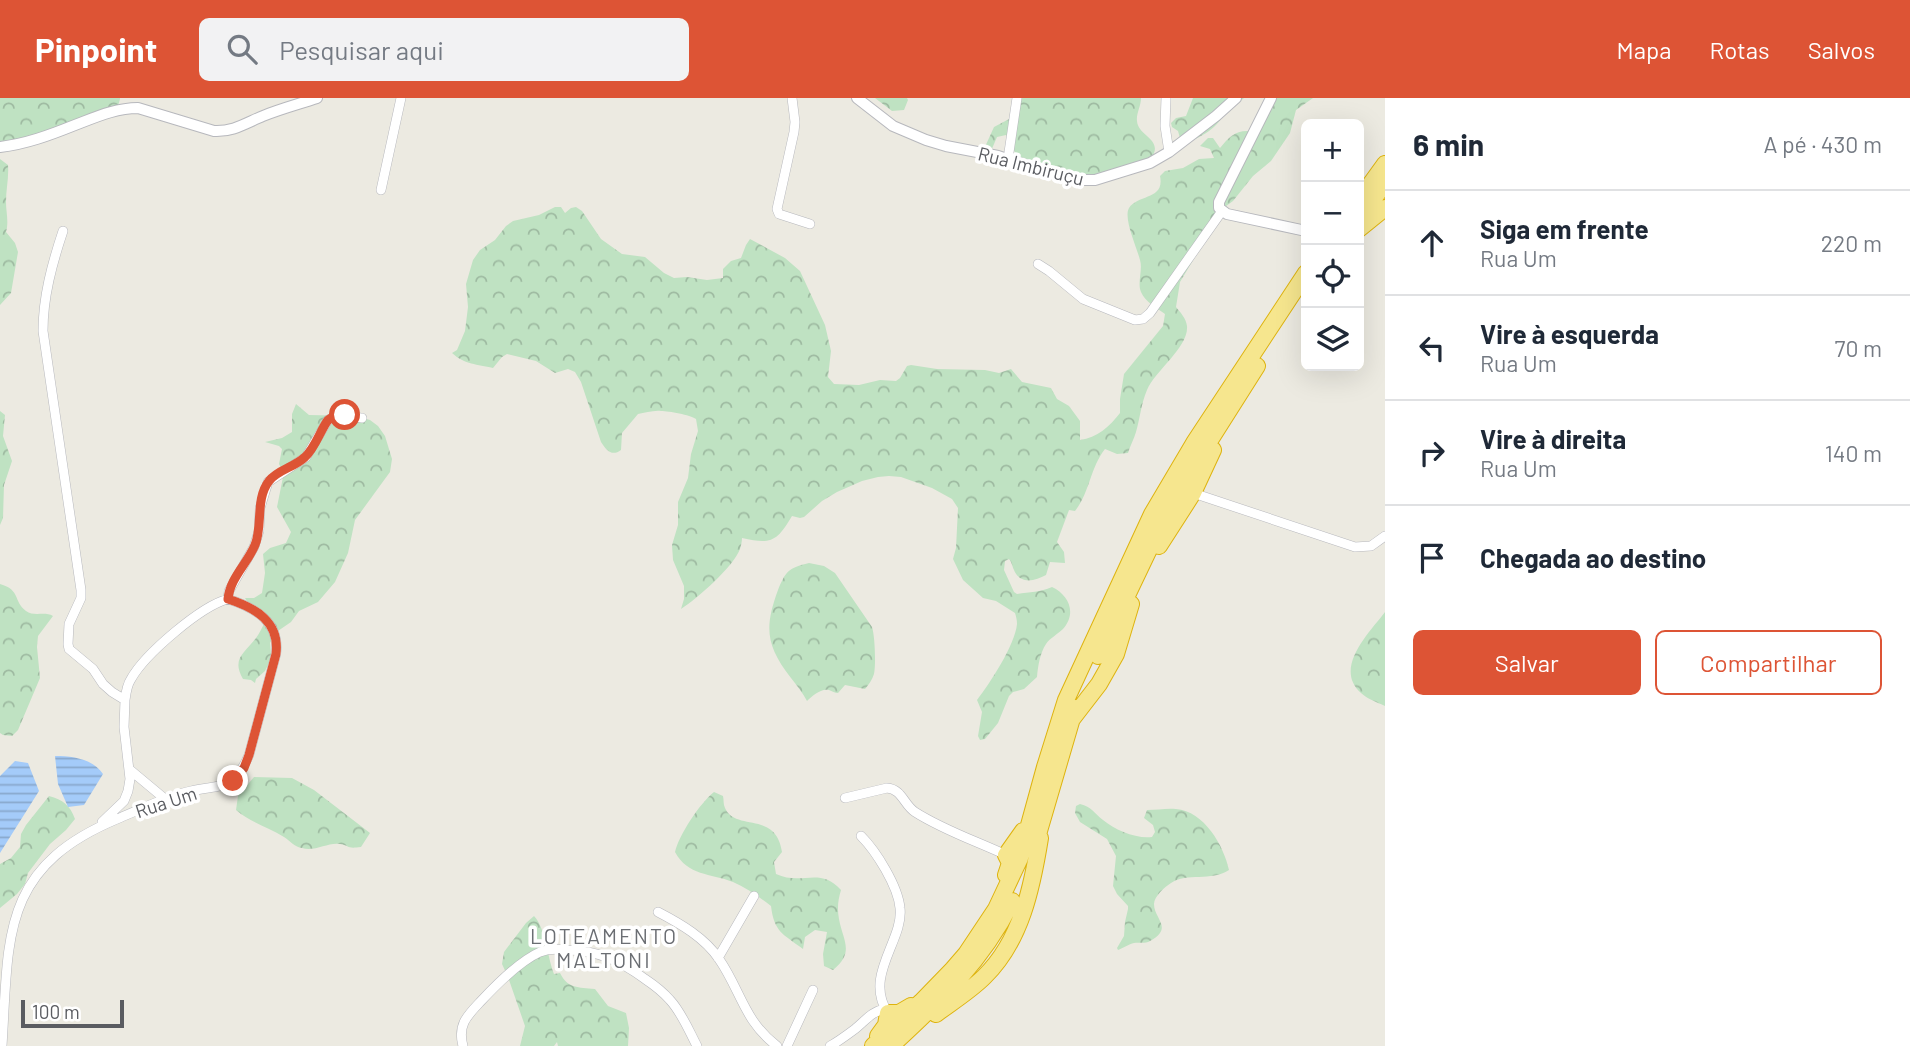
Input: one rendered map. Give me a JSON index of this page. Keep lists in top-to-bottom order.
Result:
{
  "streets": {
    "street": ["Rua Imbiruçu", "Rua Um"]
  },
  "districts": ["LOTEAMENTO MALTONI"],
  "scale_bar": "100 m",
  "page": {
    "header": "Pinpoint",
    "search": "Pesquisar aqui",
    "nav": ["Mapa", "Rotas", "Salvos"],
    "heading": ["6 min", "A pé · 430 m"],
    "map_buttons": ["+", "−"],
    "list": [
      ["Siga em frente", "Rua Um", "220 m"],
      ["Vire à esquerda", "Rua Um", "70 m"],
      ["Vire à direita", "Rua Um", "140 m"],
      "Chegada ao destino"
    ],
    "buttons": ["Salvar", "Compartilhar"],
    "scale": "100 m"
  }
}
